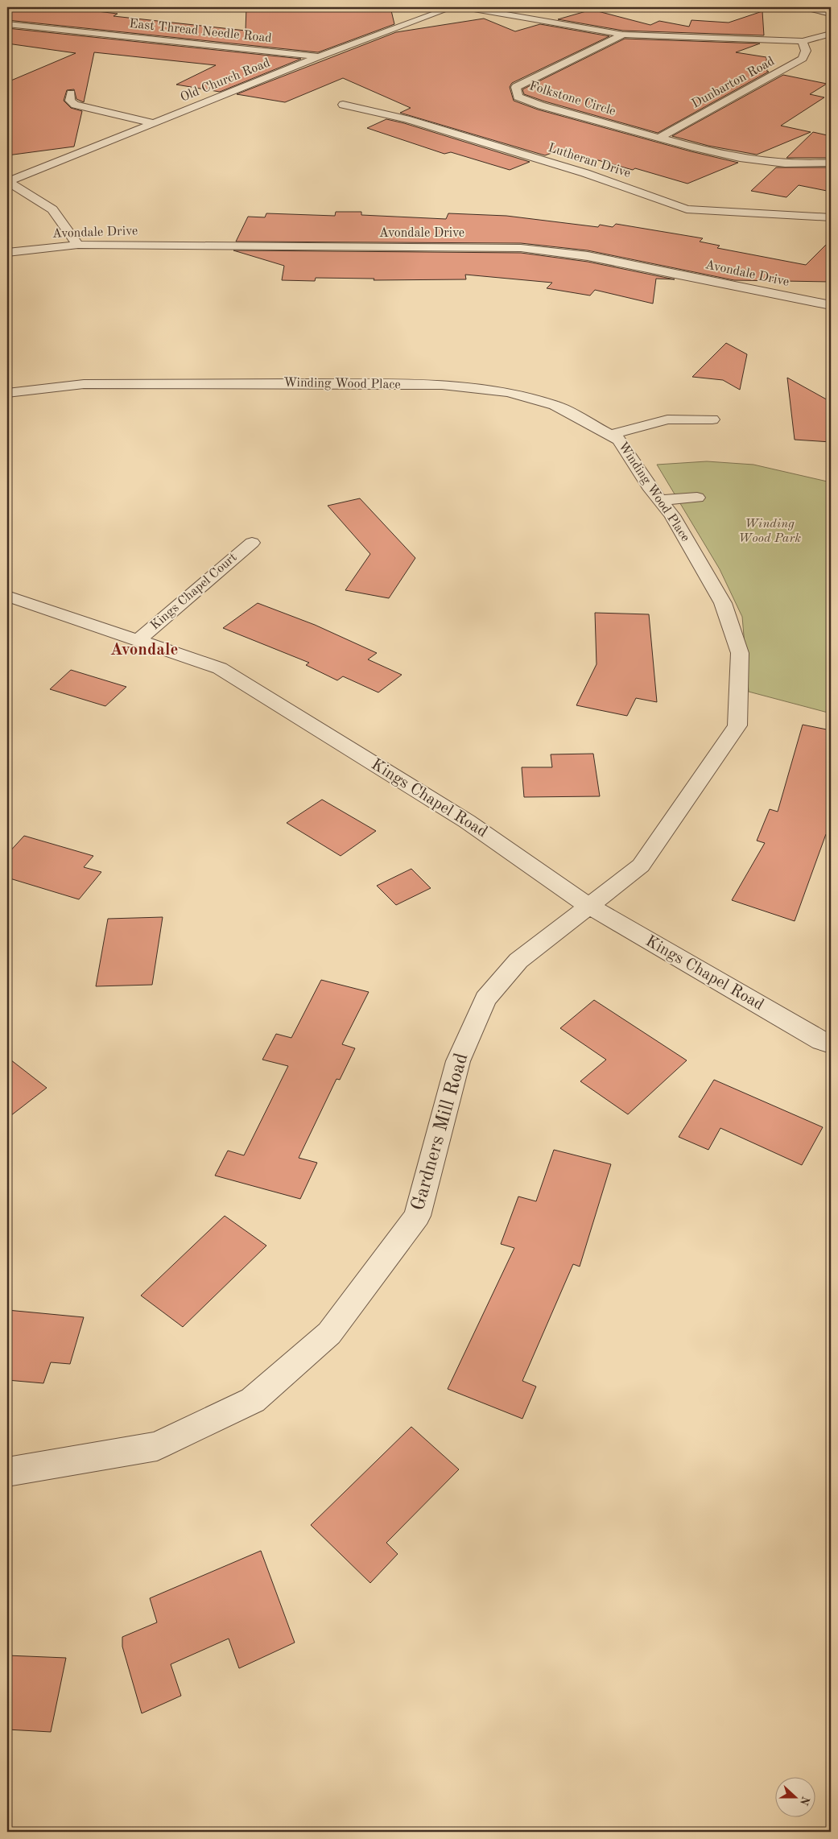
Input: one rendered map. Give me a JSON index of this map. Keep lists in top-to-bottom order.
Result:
{
  "streets": {
    "street": [
      "East Thread Needle Road",
      "Old Church Road",
      "Dunbarton Road",
      "Folkstone Circle",
      "Lutheran Drive",
      "Avondale Drive",
      "Winding Wood Place",
      "Kings Chapel Court",
      "Kings Chapel Road",
      "Gardners Mill Road"
    ]
  },
  "crossings": [
    ["East Thread Needle Road", "Old Church Road"],
    ["Dunbarton Road", "Folkstone Circle"],
    ["Winding Wood Place", "Kings Chapel Road"],
    ["Winding Wood Place", "Gardners Mill Road"],
    ["Kings Chapel Court", "Kings Chapel Road"],
    ["Kings Chapel Road", "Gardners Mill Road"]
  ],
  "districts": ["Avondale"],
  "parks": ["Winding Wood Park"],
  "north": "right"
}
